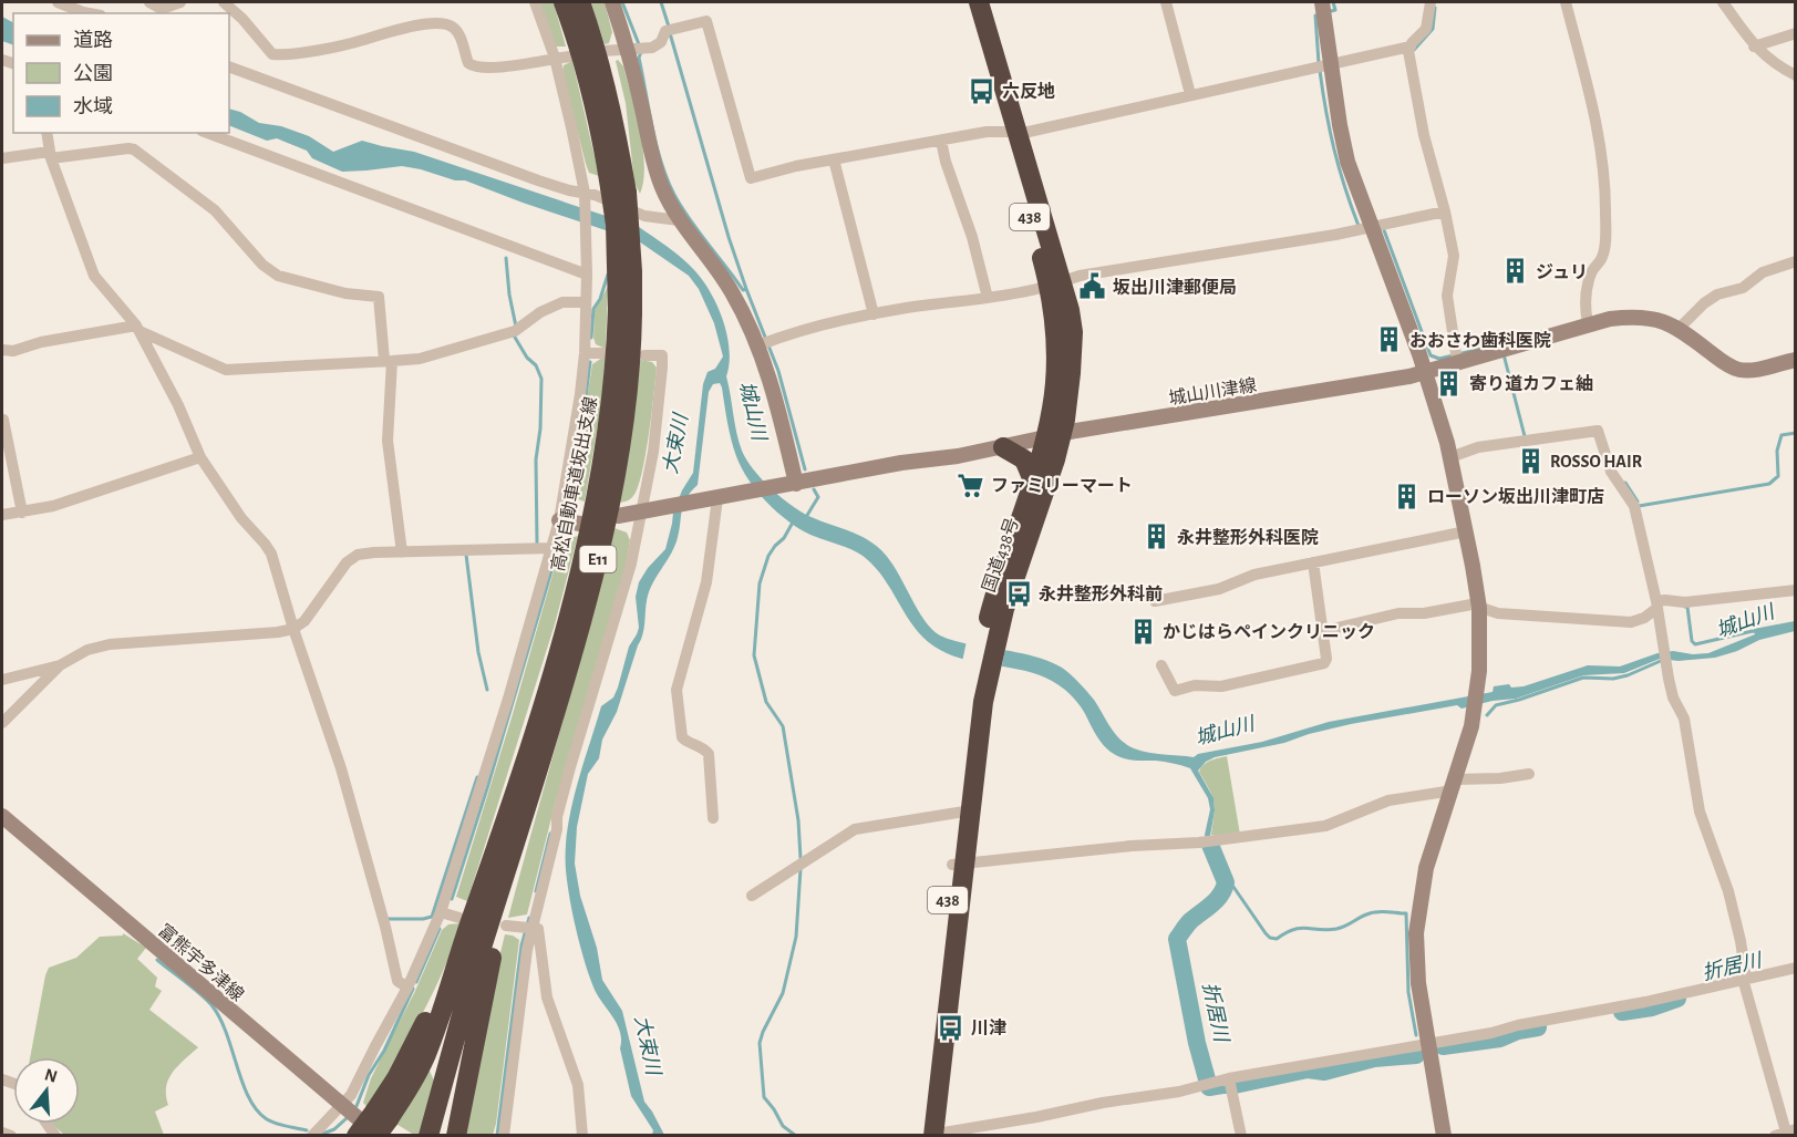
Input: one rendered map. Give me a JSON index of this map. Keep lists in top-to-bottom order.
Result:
{
  "streets": {
    "highway": [
      "438",
      "高松自動車道坂出支線",
      "国道438号",
      "E11"
    ],
    "main road": ["城山川津線", "富熊宇多津線"]
  },
  "crossings": [
    ["城山川津線", "国道438号"],
    ["高松自動車道坂出支線", "E11"],
    ["高松自動車道坂出支線", "富熊宇多津線"]
  ],
  "water": ["城山川", "大束川", "折居川"],
  "places": {
    "bus stop": ["六反地", "永井整形外科前", "川津"],
    "building": [
      "ジュリ",
      "おおさわ歯科医院",
      "寄り道カフェ紬",
      "ROSSO HAIR",
      "ローソン坂出川津町店",
      "永井整形外科医院",
      "かじはらペインクリニック"
    ],
    "public building": ["坂出川津郵便局"],
    "supermarket": ["ファミリーマート"]
  },
  "legend": ["道路", "公園", "水域"],
  "north": "top"
}
